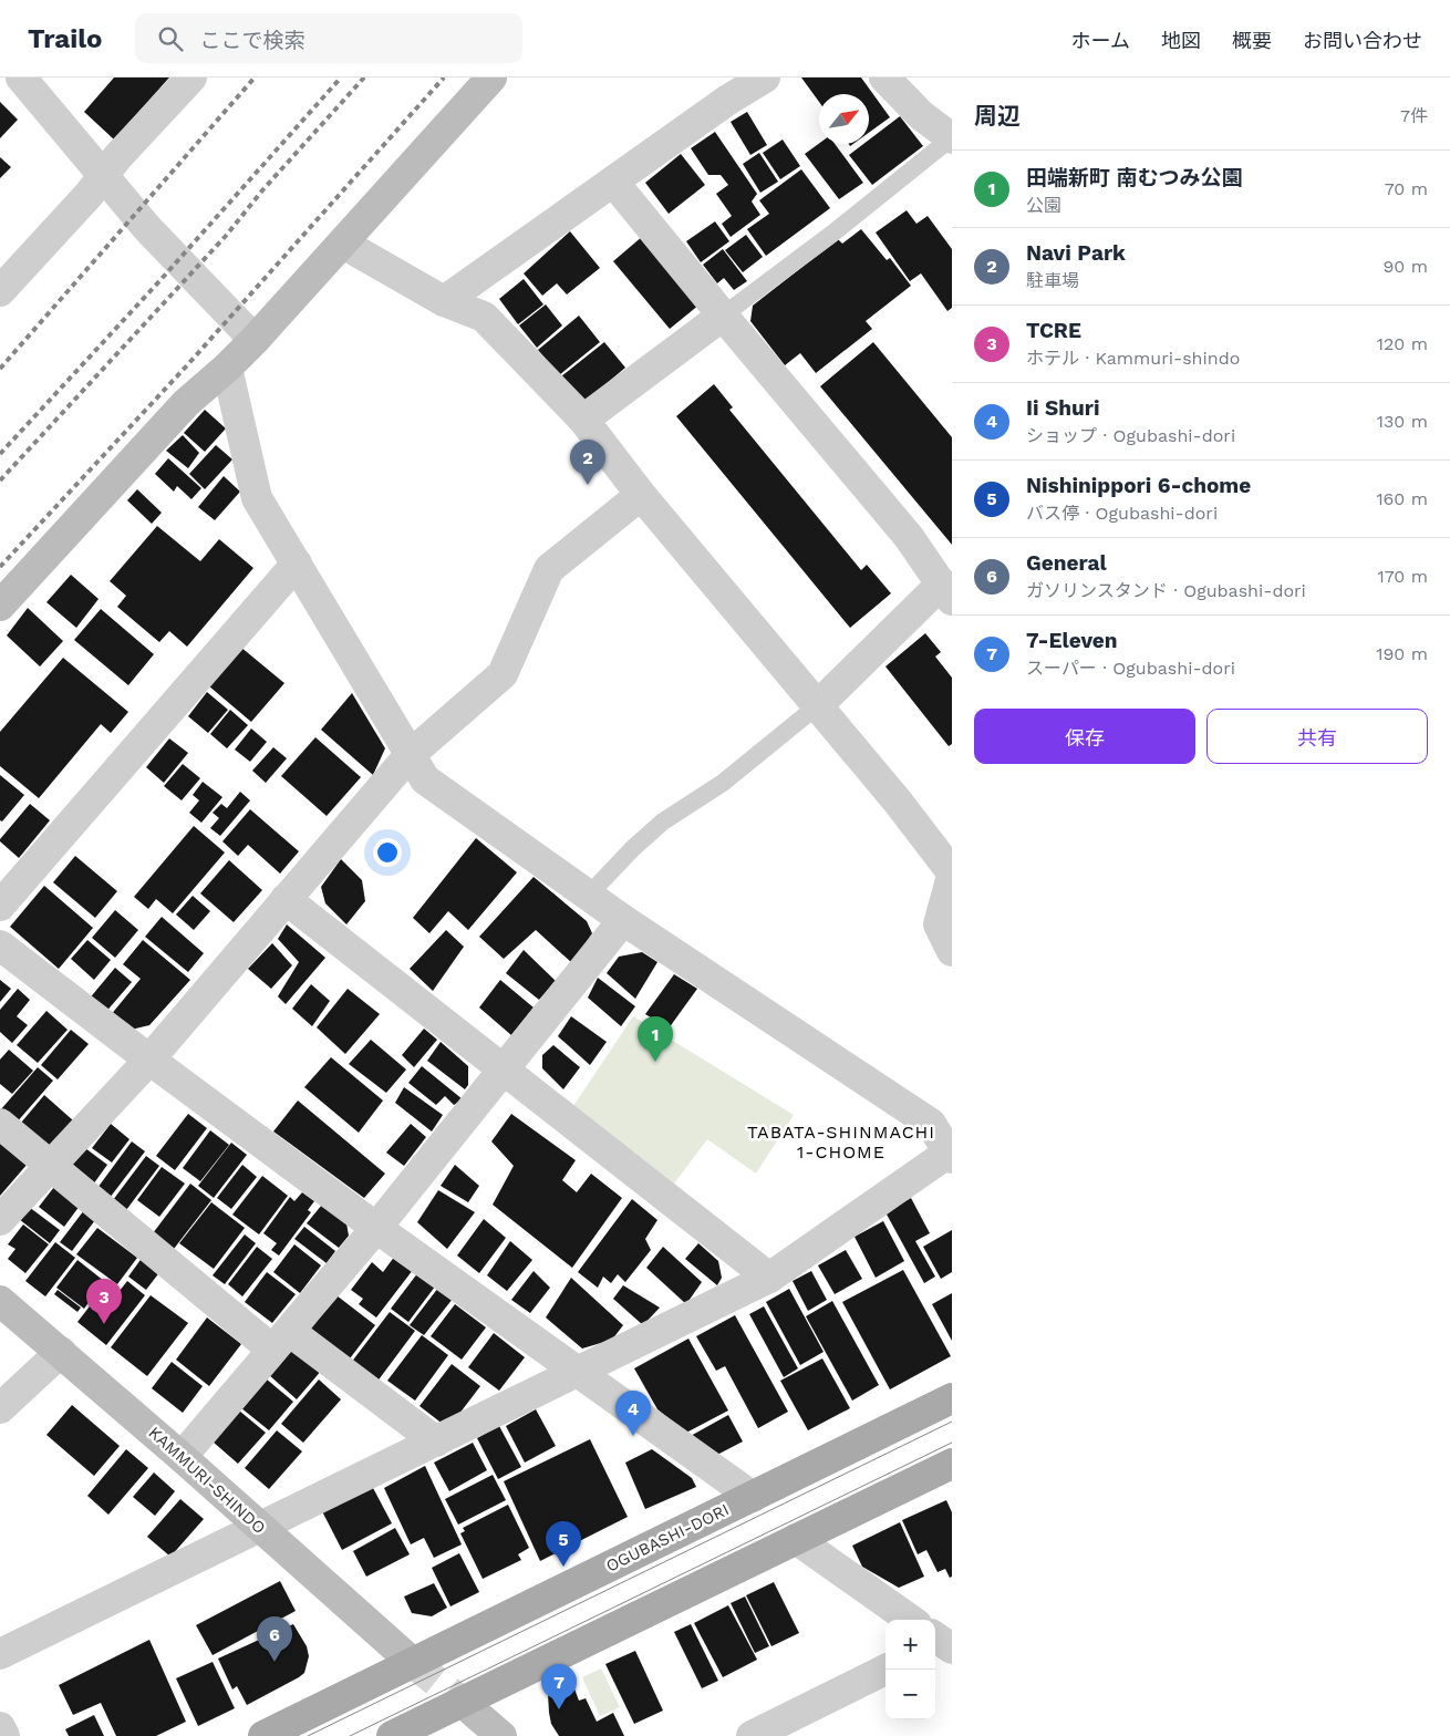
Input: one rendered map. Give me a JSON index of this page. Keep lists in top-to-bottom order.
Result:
{
  "streets": {
    "main road": ["OGUBASHI-DORI"],
    "street": ["KAMMURI-SHINDO"]
  },
  "crossings": [
    ["KAMMURI-SHINDO", "OGUBASHI-DORI"]
  ],
  "districts": ["TABATA-SHINMACHI 1-CHOME"],
  "north": "top right",
  "page": {
    "header": "Trailo",
    "search": "ここで検索",
    "nav": [
      "ホーム",
      "地図",
      "概要",
      "お問い合わせ"
    ],
    "heading": ["周辺", "7件"],
    "list": [
      {
        "mark": "1",
        "name": "田端新町 南むつみ公園",
        "note": "公園",
        "value": "70 m"
      },
      {
        "mark": "2",
        "name": "Navi Park",
        "note": "駐車場",
        "value": "90 m"
      },
      {
        "mark": "3",
        "name": "TCRE",
        "note": "ホテル · Kammuri-shindo",
        "value": "120 m"
      },
      {
        "mark": "4",
        "name": "Ii Shuri",
        "note": "ショップ · Ogubashi-dori",
        "value": "130 m"
      },
      {
        "mark": "5",
        "name": "Nishinippori 6-chome",
        "note": "バス停 · Ogubashi-dori",
        "value": "160 m"
      },
      {
        "mark": "6",
        "name": "General",
        "note": "ガソリンスタンド · Ogubashi-dori",
        "value": "170 m"
      },
      {
        "mark": "7",
        "name": "7-Eleven",
        "note": "スーパー · Ogubashi-dori",
        "value": "190 m"
      }
    ],
    "pins": [
      "2",
      "1",
      "3",
      "4",
      "5",
      "6",
      "7"
    ],
    "buttons": ["保存", "共有"],
    "map_buttons": ["+", "−"]
  }
}
